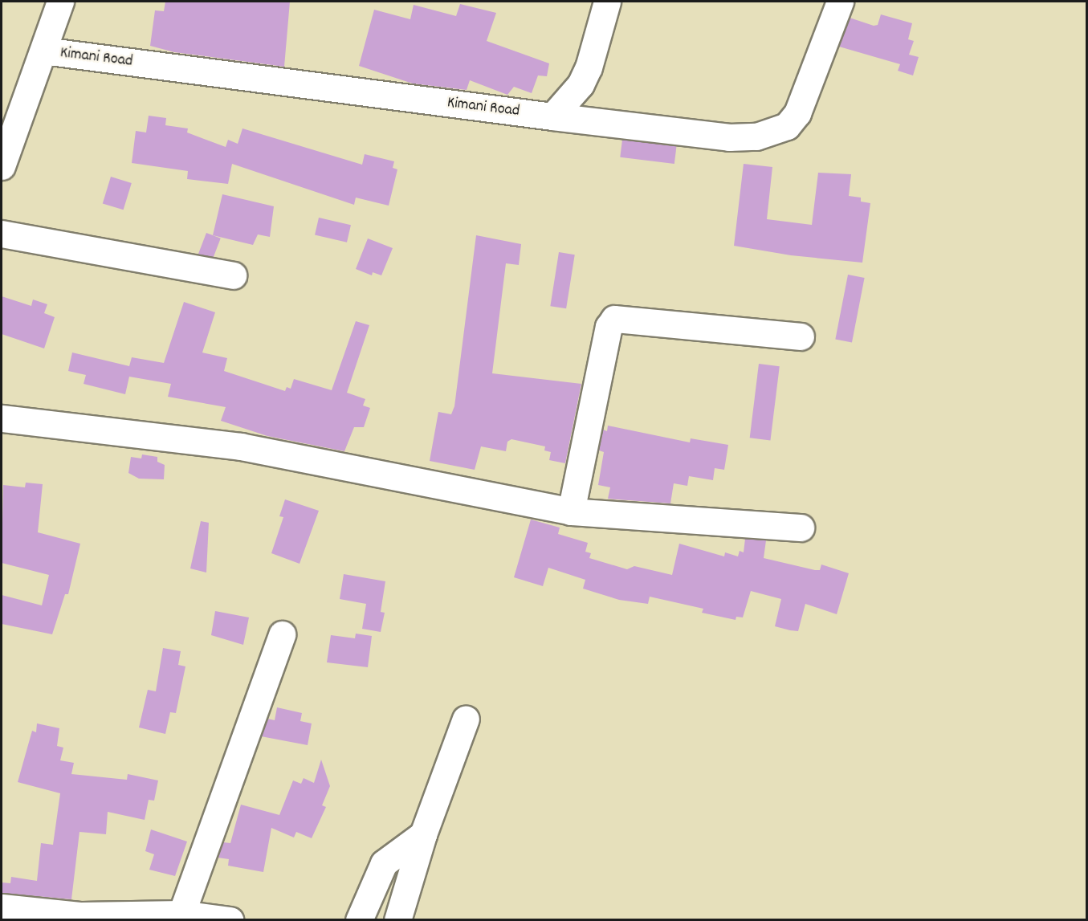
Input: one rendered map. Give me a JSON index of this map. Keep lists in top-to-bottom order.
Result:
{
  "streets": {
    "street": ["Kimani Road"]
  }
}
